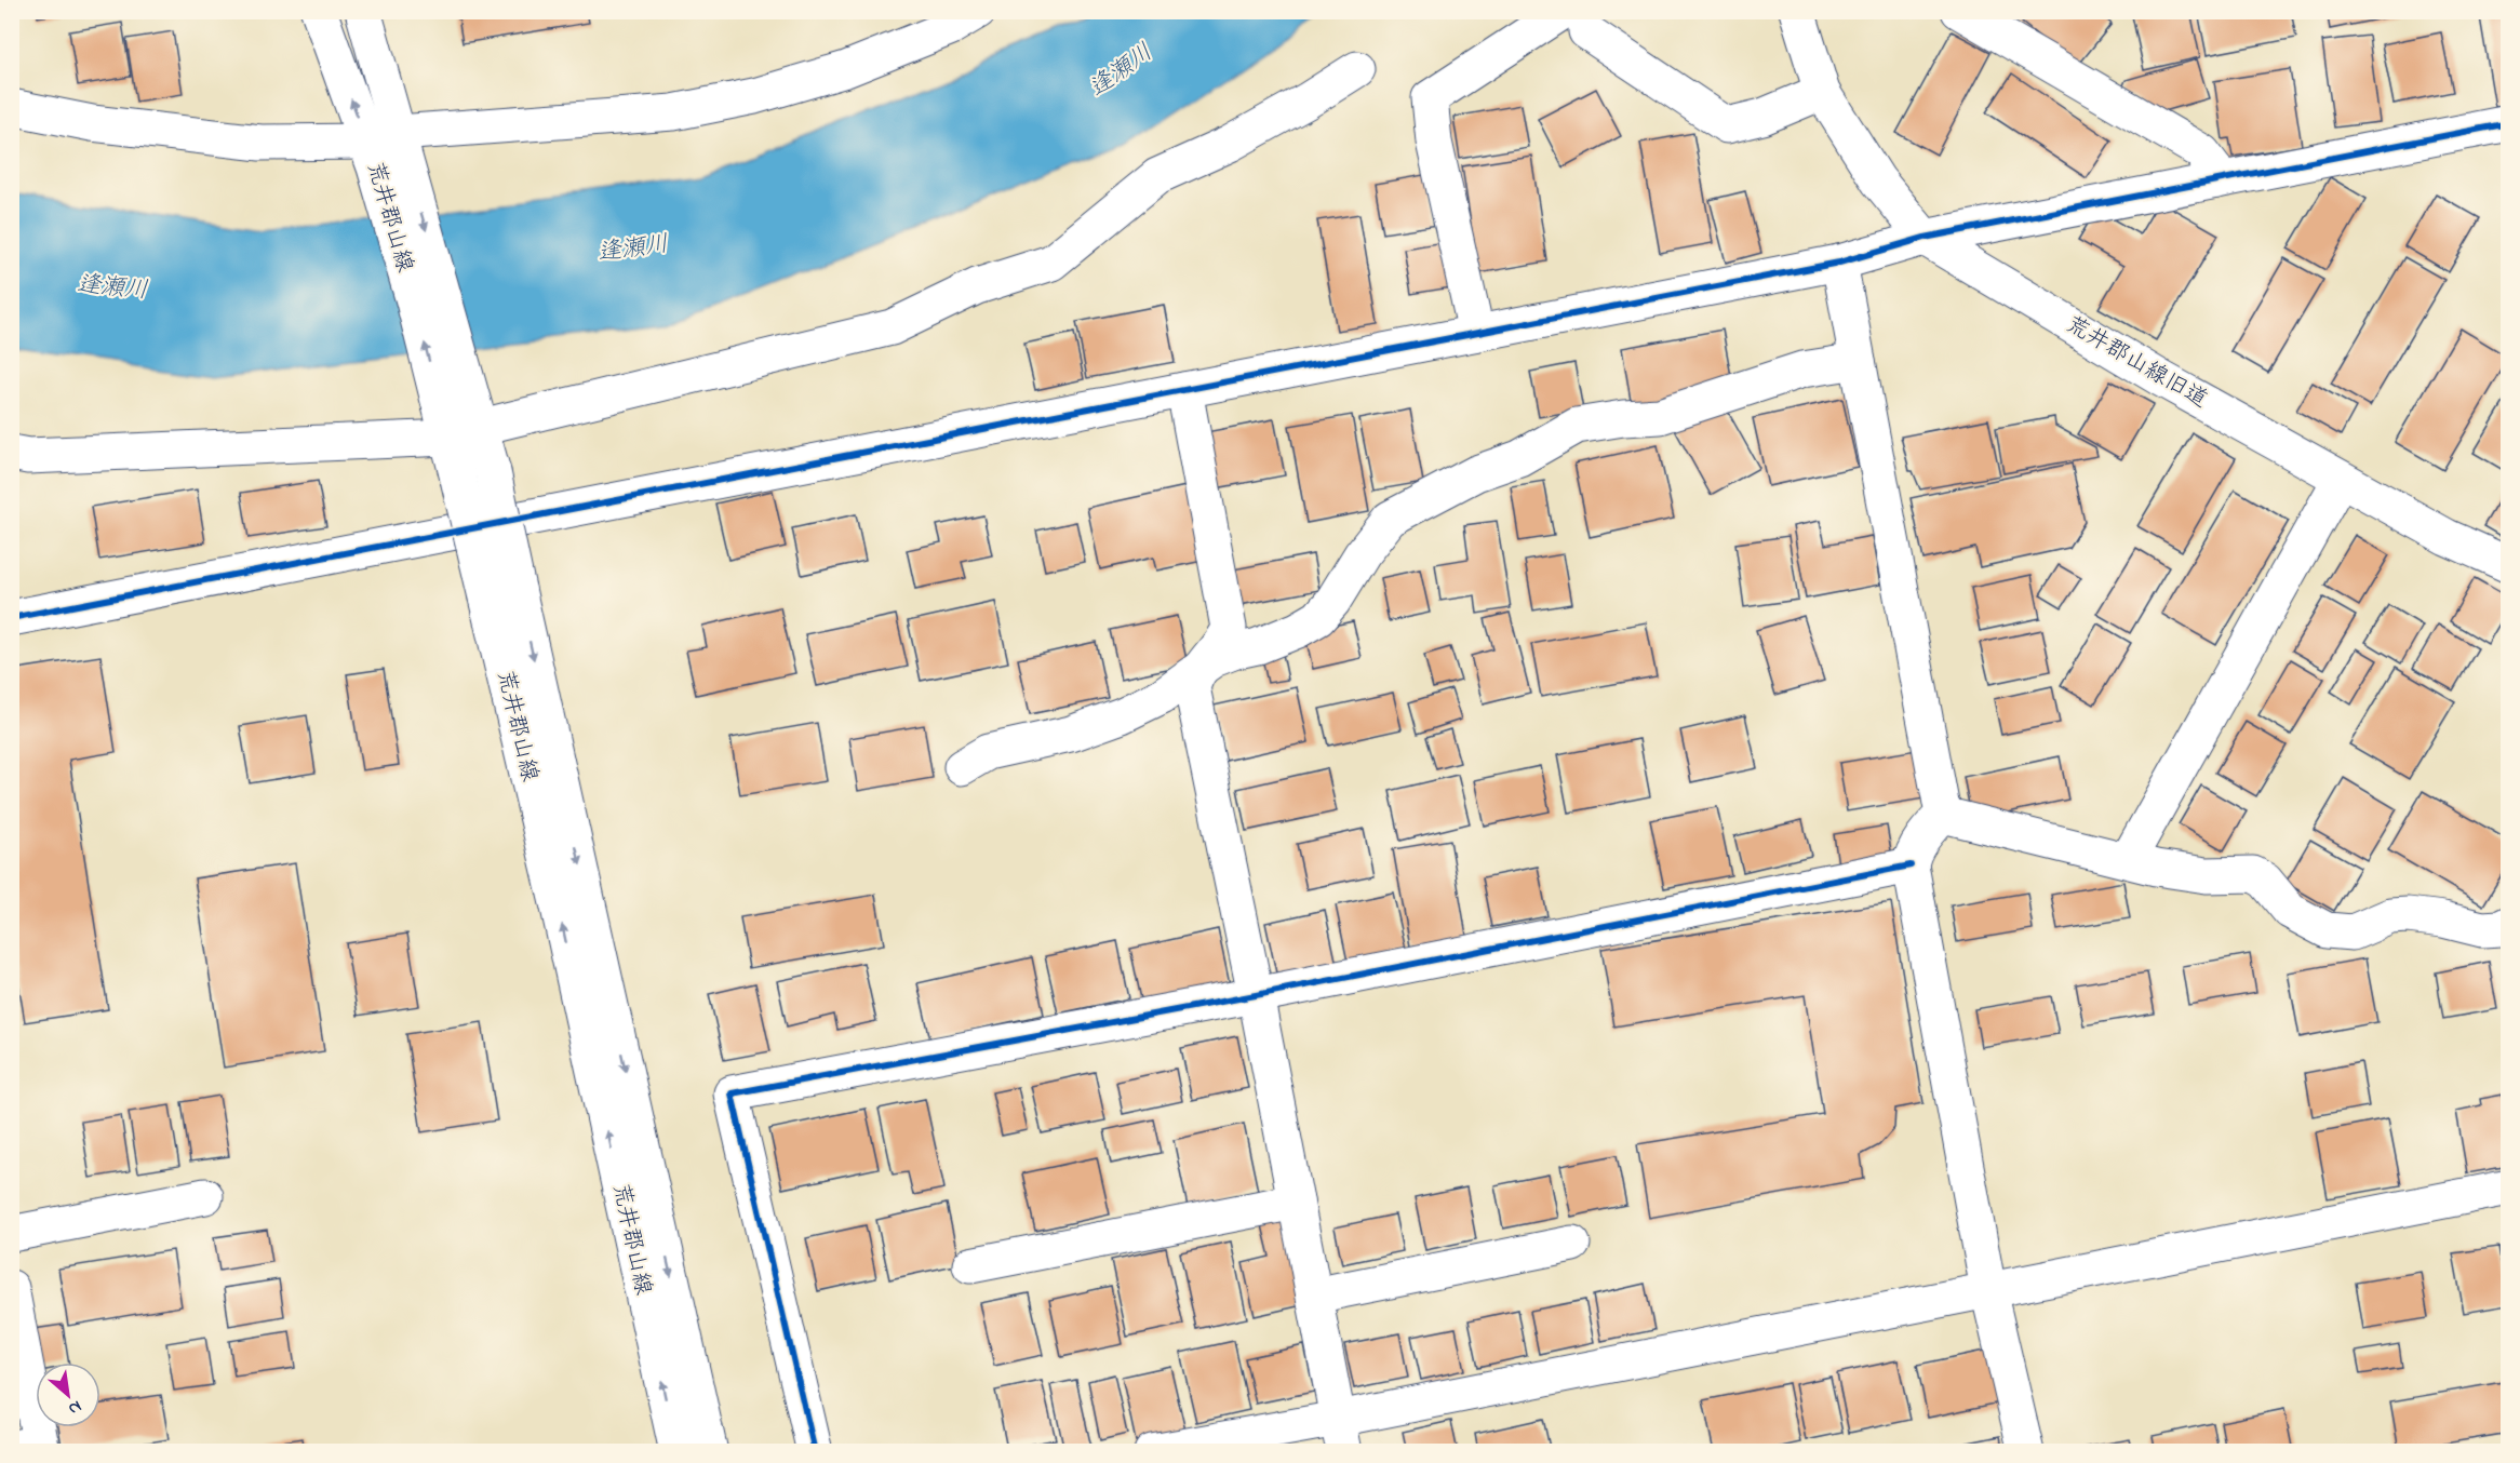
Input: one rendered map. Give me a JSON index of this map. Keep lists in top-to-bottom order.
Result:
{
  "streets": {
    "street": ["荒井郡山線", "荒井郡山線旧道"]
  },
  "water": ["逢瀬川"],
  "north": "bottom right"
}
